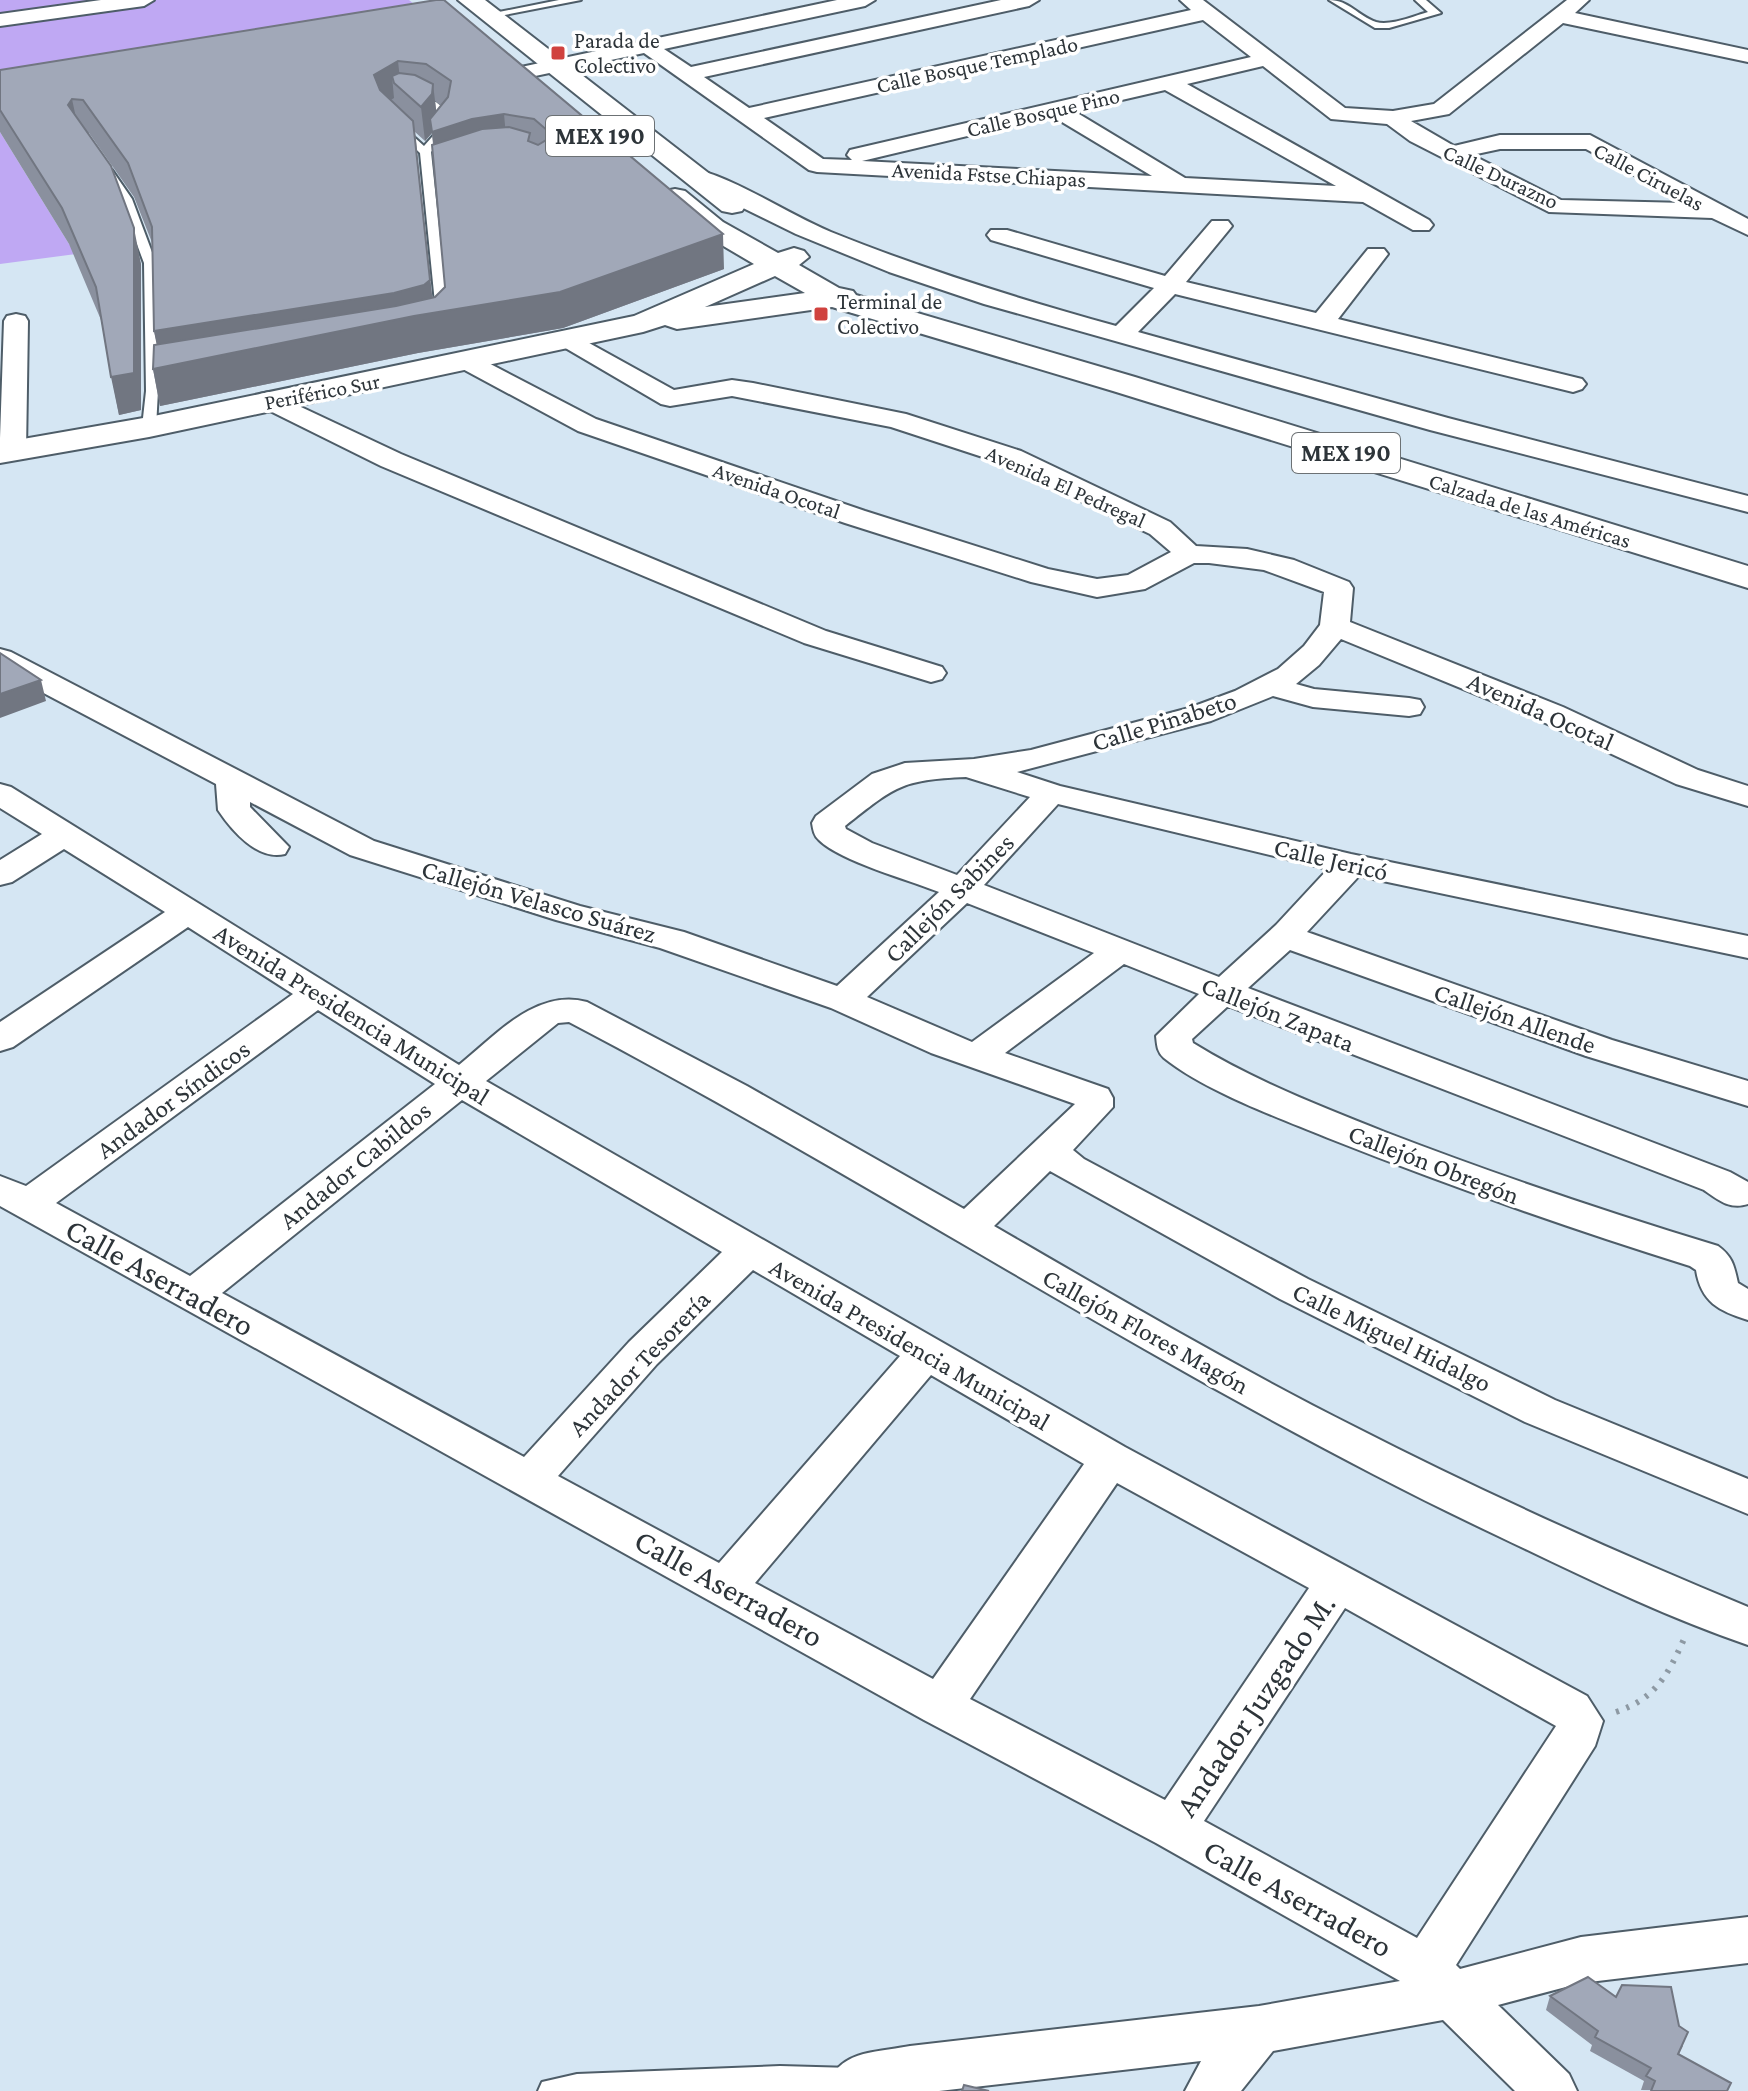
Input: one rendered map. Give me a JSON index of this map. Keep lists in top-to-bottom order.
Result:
{
  "streets": {
    "main road": ["MEX 190", "Periférico Sur", "Calzada de las Américas"],
    "street": [
      "Calle Bosque Templado",
      "Calle Bosque Pino",
      "Avenida Fstse Chiapas",
      "Calle Durazno",
      "Calle Ciruelas",
      "Avenida El Pedregal",
      "Avenida Ocotal",
      "Calle Pinabeto",
      "Calle Jericó",
      "Callejón Sabines",
      "Callejón Velasco Suárez",
      "Avenida Presidencia Municipal",
      "Callejón Zapata",
      "Callejón Allende",
      "Andador Síndicos",
      "Callejón Obregón",
      "Andador Cabildos",
      "Calle Aserradero",
      "Callejón Flores Magón",
      "Calle Miguel Hidalgo",
      "Andador Tesorería",
      "Andador Juzgado M."
    ]
  },
  "crossings": [
    ["Calle Bosque Pino", "Avenida Fstse Chiapas"],
    ["MEX 190", "Calzada de las Américas"],
    ["Calle Durazno", "Calle Ciruelas"],
    ["Periférico Sur", "Avenida El Pedregal"],
    ["Periférico Sur", "Avenida Ocotal"],
    ["Periférico Sur", "Calzada de las Américas"],
    ["Avenida El Pedregal", "Avenida Ocotal"],
    ["Avenida Ocotal", "Calle Pinabeto"],
    ["Calle Pinabeto", "Calle Jericó"],
    ["Calle Jericó", "Callejón Sabines"],
    ["Calle Jericó", "Callejón Zapata"],
    ["Callejón Sabines", "Callejón Velasco Suárez"],
    ["Callejón Sabines", "Callejón Zapata"],
    ["Callejón Velasco Suárez", "Calle Miguel Hidalgo"],
    ["Avenida Presidencia Municipal", "Andador Síndicos"],
    ["Avenida Presidencia Municipal", "Andador Cabildos"],
    ["Avenida Presidencia Municipal", "Andador Tesorería"],
    ["Avenida Presidencia Municipal", "Andador Juzgado M."],
    ["Callejón Zapata", "Callejón Obregón"],
    ["Andador Síndicos", "Calle Aserradero"],
    ["Andador Cabildos", "Calle Aserradero"],
    ["Andador Cabildos", "Callejón Flores Magón"],
    ["Calle Aserradero", "Andador Tesorería"],
    ["Calle Aserradero", "Andador Juzgado M."]
  ],
  "places": {
    "transit": ["Parada de Colectivo", "Terminal de Colectivo"]
  }
}
